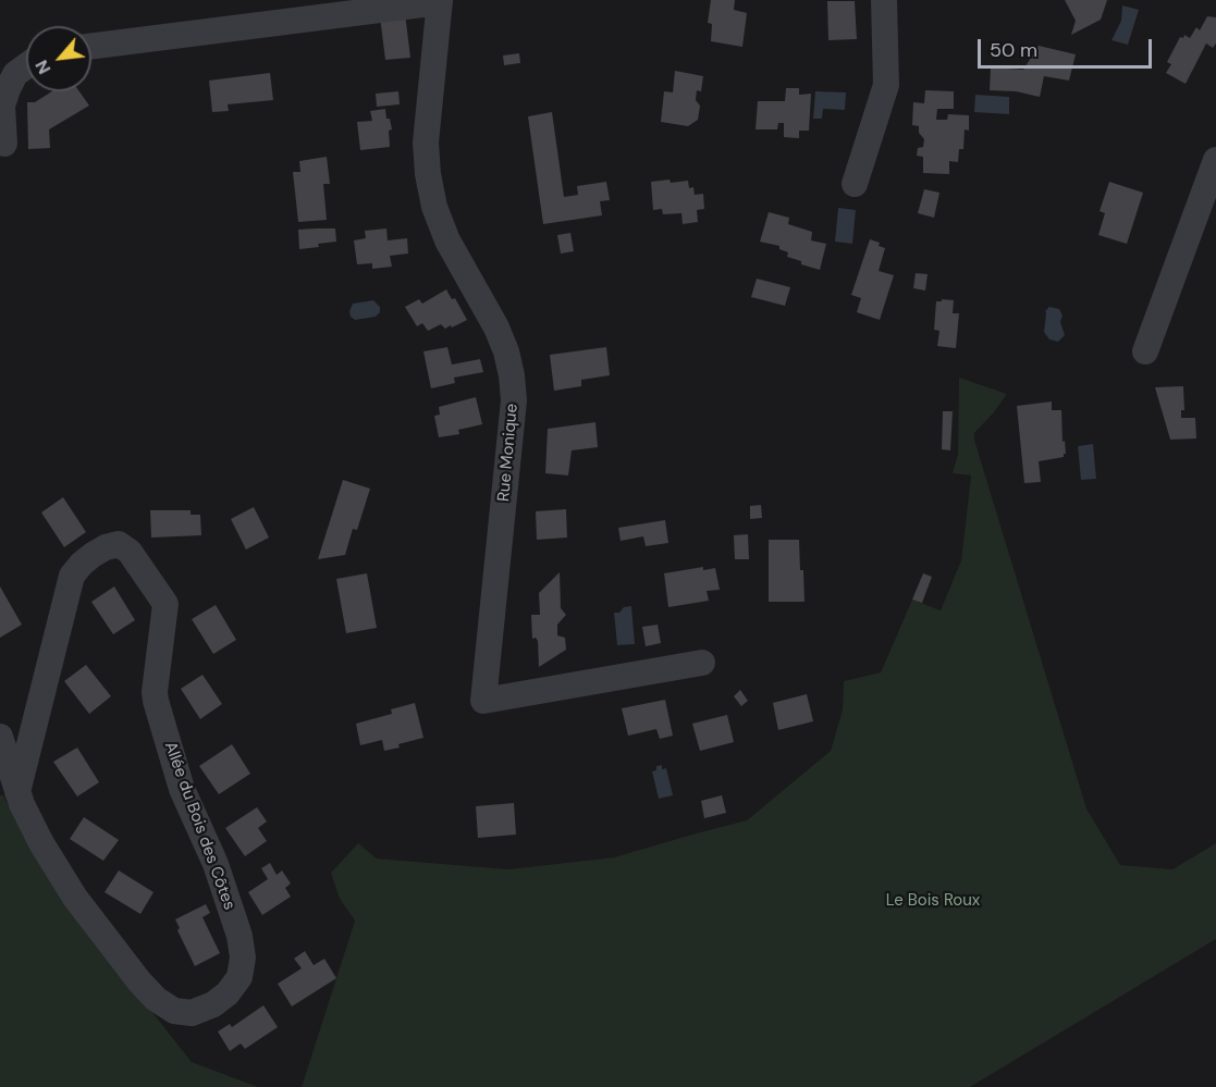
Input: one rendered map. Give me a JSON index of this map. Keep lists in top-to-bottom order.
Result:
{
  "streets": {
    "street": ["Rue Monique", "Allée du Bois des Côtes"]
  },
  "parks": ["Le Bois Roux"],
  "scale_bar": "50 m",
  "north": "bottom left"
}
